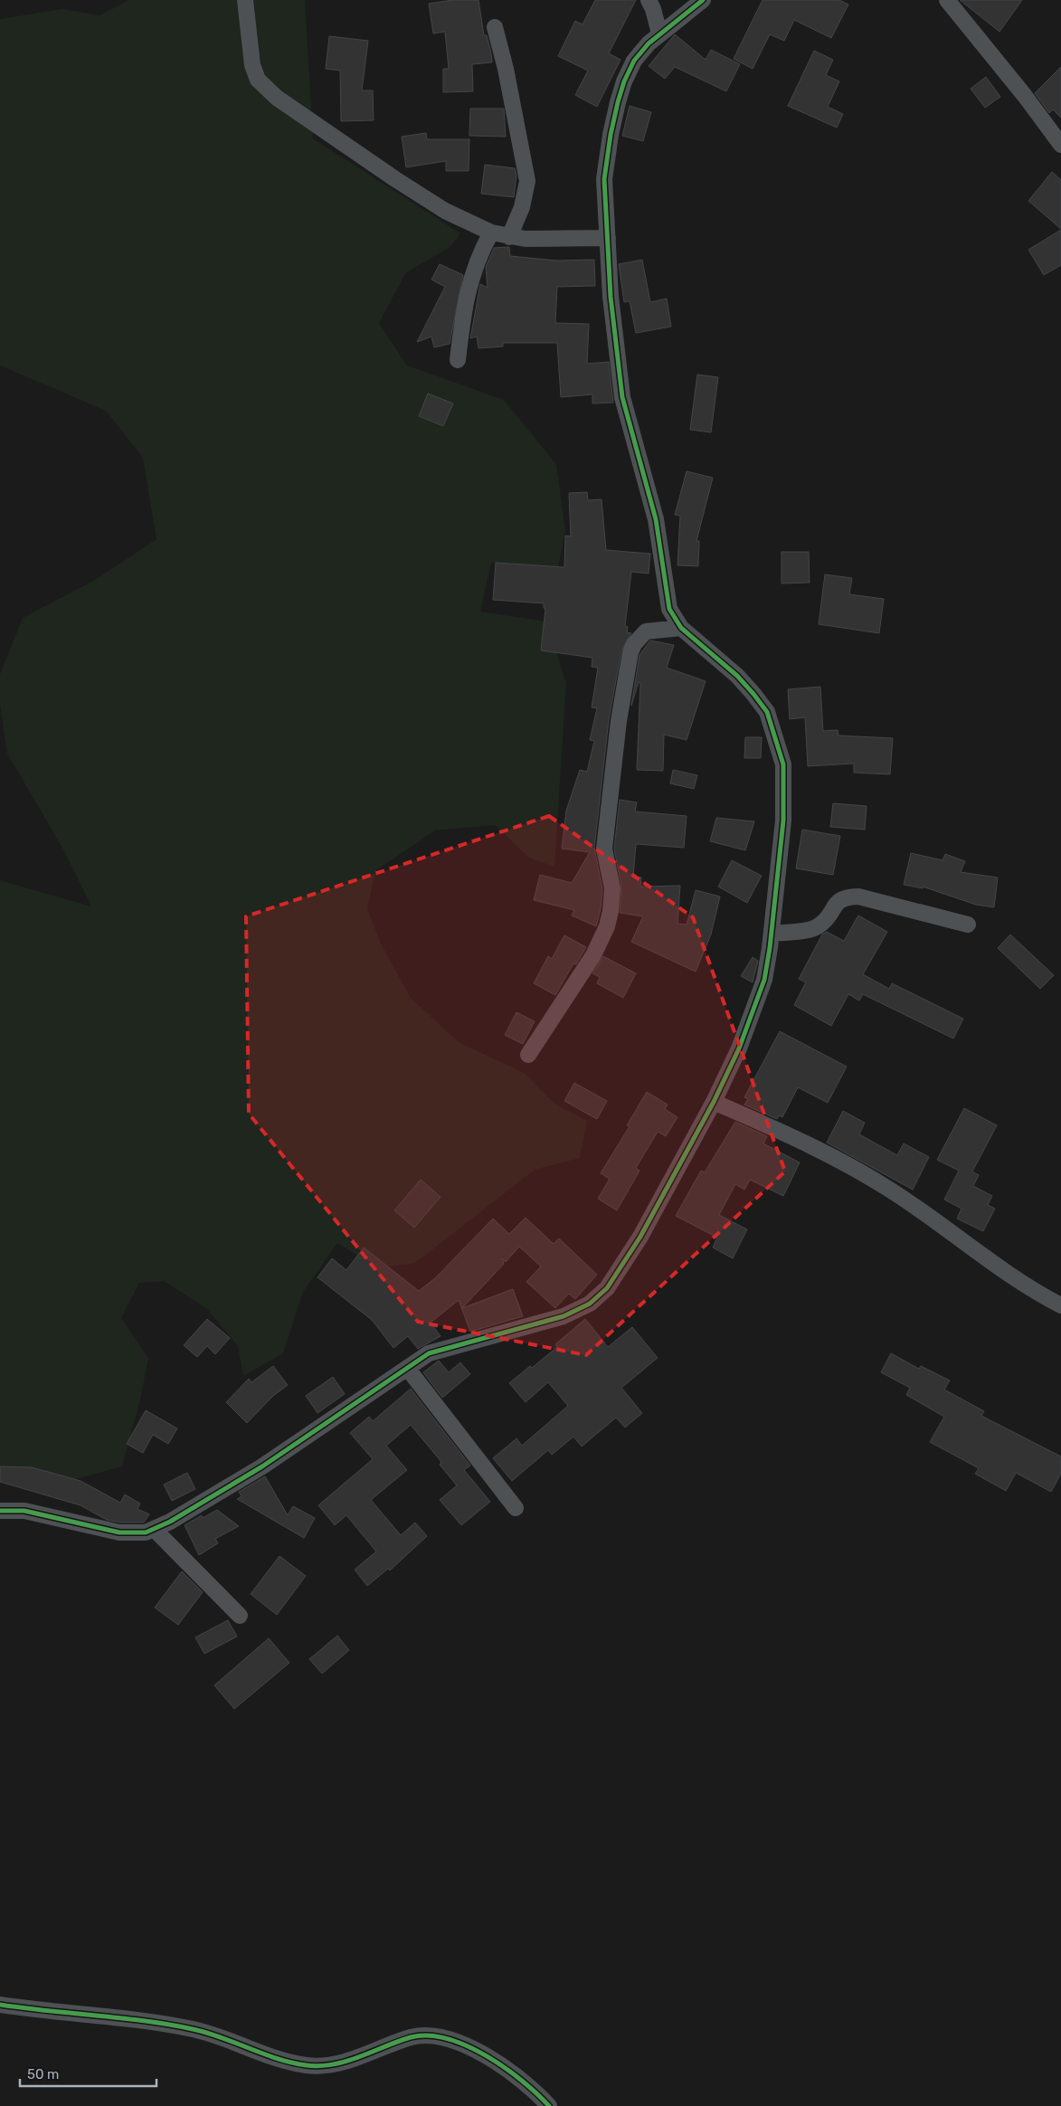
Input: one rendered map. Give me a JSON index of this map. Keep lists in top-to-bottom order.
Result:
{
  "scale_bar": "50 m"
}
